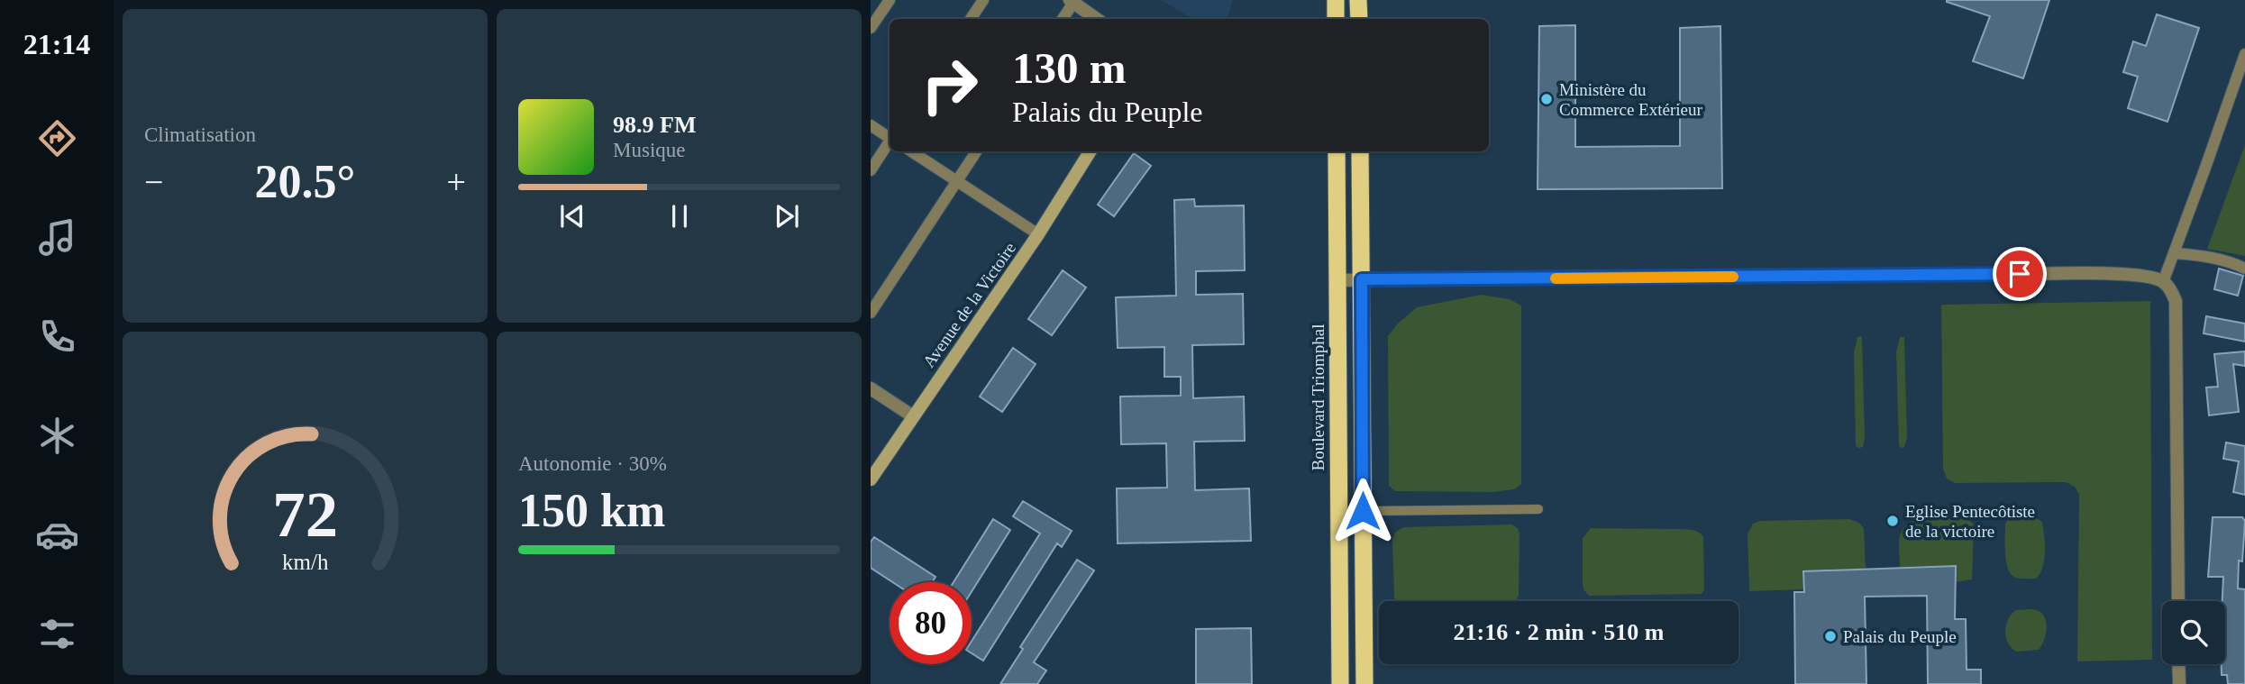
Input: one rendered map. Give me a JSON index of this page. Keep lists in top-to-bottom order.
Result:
{
  "streets": {
    "highway": ["Boulevard Triomphal"],
    "main road": ["Avenue de la Victoire"]
  },
  "places": ["Ministère du Commerce Extérieur", "Eglise Pentecôtiste de la victoire", "Palais du Peuple"],
  "page": {
    "tabs": "21:14",
    "tile": [
      "Climatisation",
      ["Autonomie · 30%", "150 km"]
    ],
    "turn": ["130 m", "Palais du Peuple"],
    "song": ["98.9 FM", "Musique"],
    "heat": ["−", "20.5°", "+"],
    "limit": "80",
    "trip": "21:16 · 2 min · 510 m",
    "gauge": ["72", "km/h"]
  }
}
